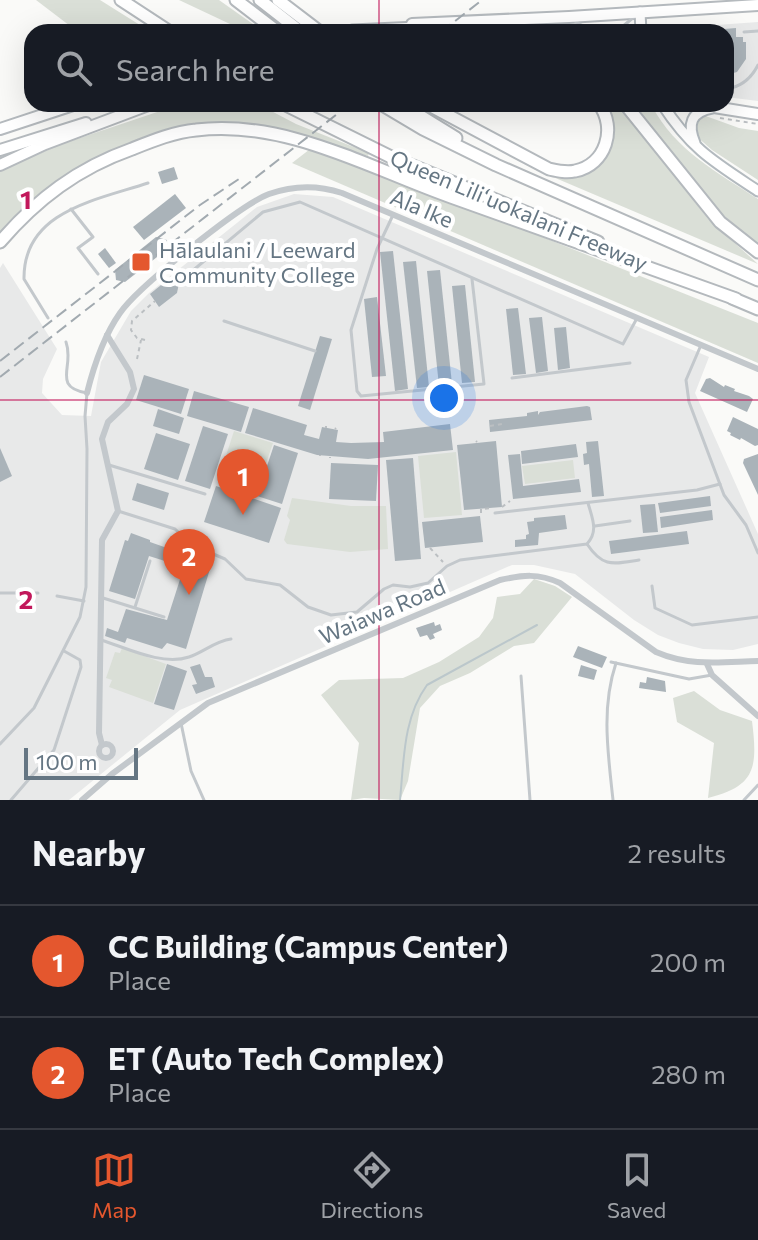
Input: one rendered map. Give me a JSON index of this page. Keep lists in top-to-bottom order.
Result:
{
  "streets": {
    "highway": ["Queen Liliʻuokalani Freeway"],
    "street": ["Ala Ike", "Waiawa Road"]
  },
  "places": {
    "transit": ["Hālaulani / Leeward Community College"]
  },
  "scale_bar": "100 m",
  "page": {
    "search": "Search here",
    "pins": ["1", "2"],
    "scale": "100 m",
    "heading": ["Nearby", "2 results"],
    "list": [
      {
        "mark": "1",
        "name": "CC Building (Campus Center)",
        "note": "Place",
        "value": "200 m"
      },
      {
        "mark": "2",
        "name": "ET (Auto Tech Complex)",
        "note": "Place",
        "value": "280 m"
      }
    ],
    "nav": ["Map", "Directions", "Saved"]
  },
  "grid": {
    "rows": ["1", "2"]
  }
}
